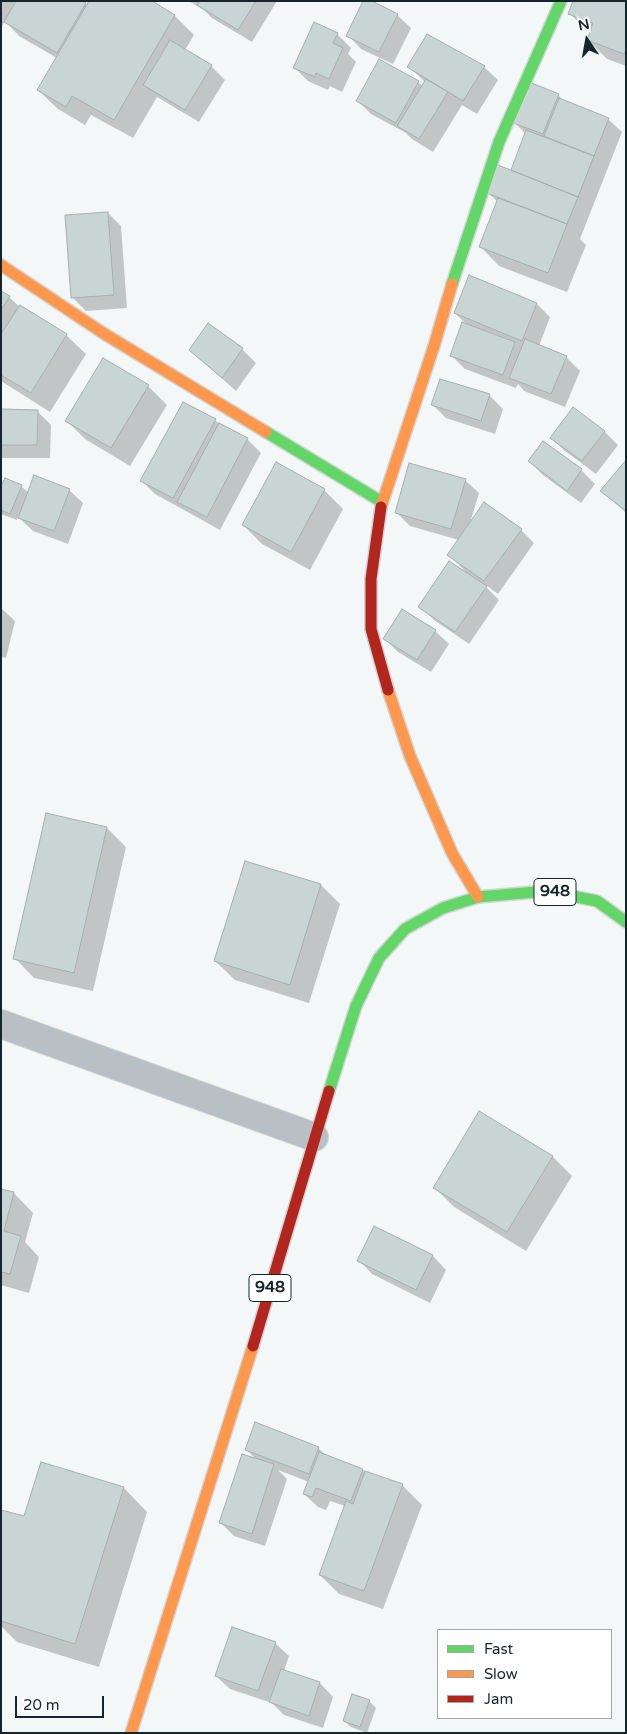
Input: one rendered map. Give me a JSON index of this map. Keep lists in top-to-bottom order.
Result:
{
  "streets": {
    "street": ["948"]
  },
  "legend": ["Fast", "Slow", "Jam"],
  "scale_bar": "20 m",
  "north": "top"
}
